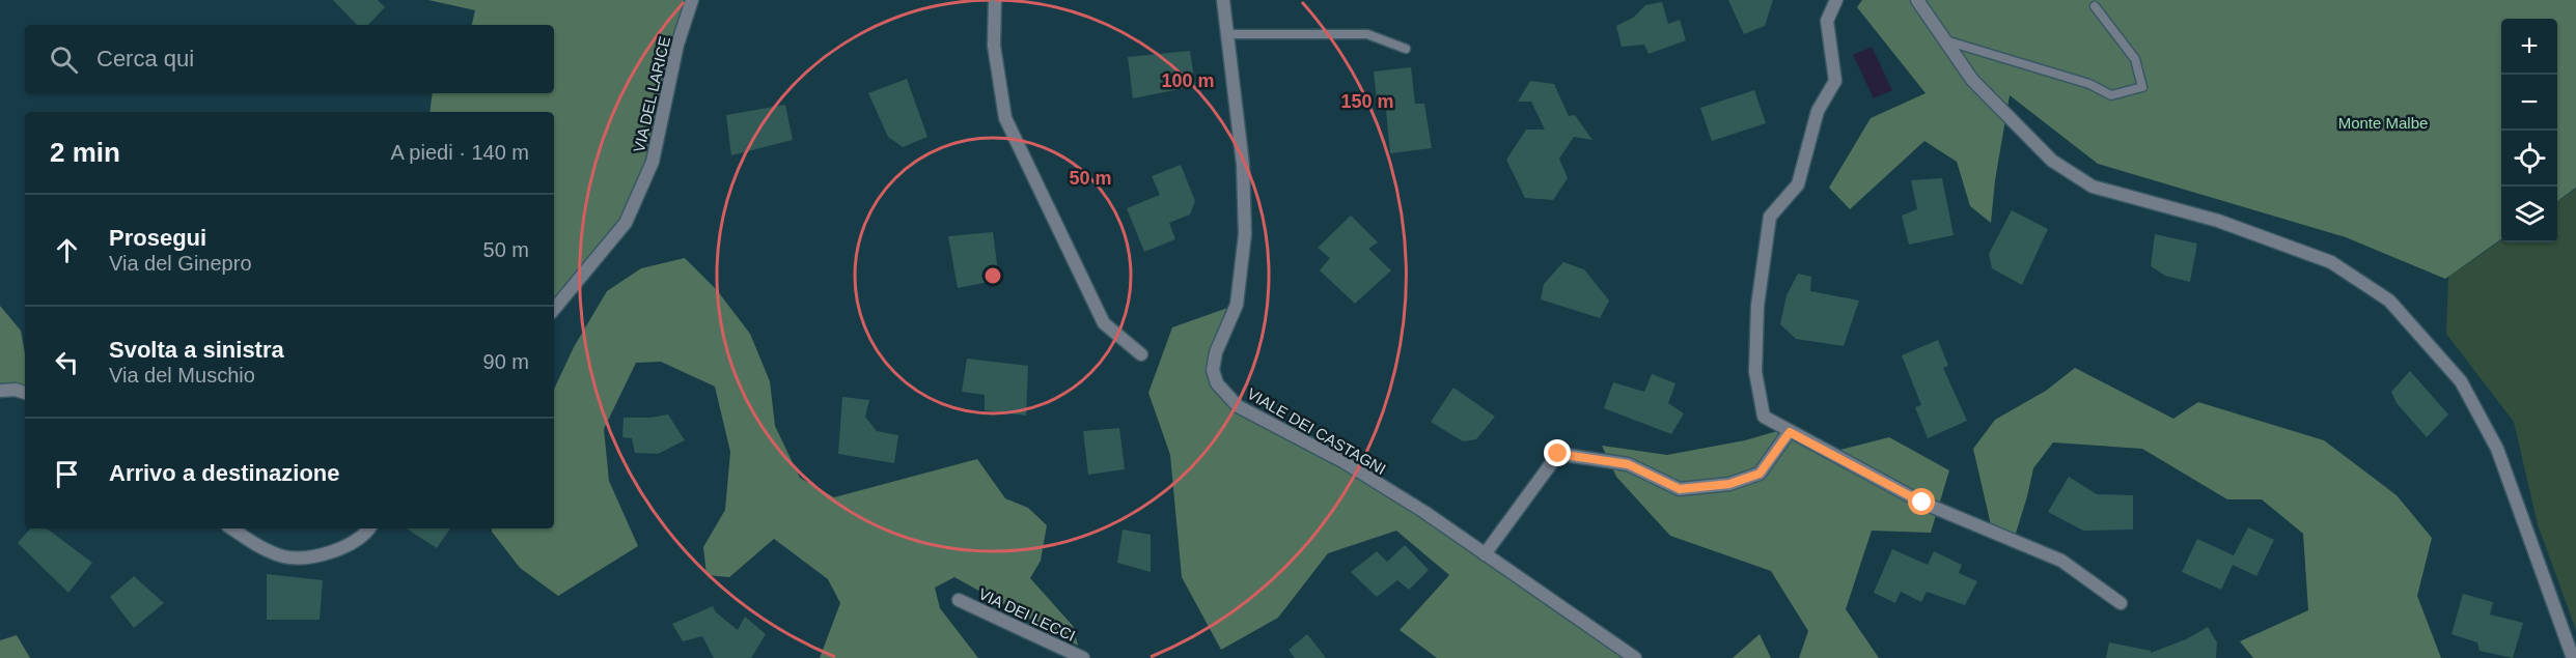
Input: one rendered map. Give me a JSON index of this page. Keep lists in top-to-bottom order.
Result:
{
  "streets": {
    "street": ["VIA DEL LARICE", "VIALE DEI CASTAGNI", "VIA DEI LECCI"]
  },
  "parks": ["Monte Malbe"],
  "page": {
    "map_buttons": ["+", "−"],
    "search": "Cerca qui",
    "heading": ["2 min", "A piedi · 140 m"],
    "list": [
      ["Prosegui", "Via del Ginepro", "50 m"],
      ["Svolta a sinistra", "Via del Muschio", "90 m"],
      "Arrivo a destinazione"
    ]
  },
  "rings": ["100 m", "150 m", "50 m"]
}
